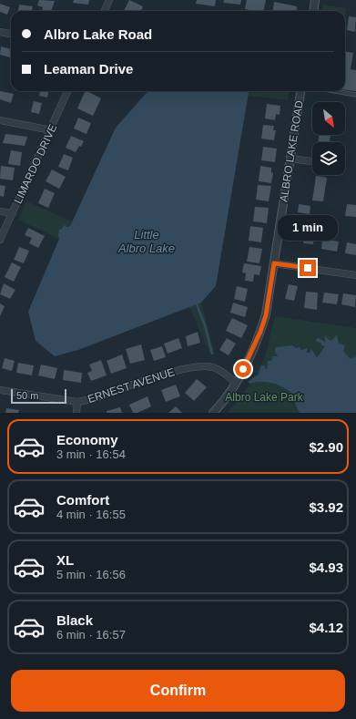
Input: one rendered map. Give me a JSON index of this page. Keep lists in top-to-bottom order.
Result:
{
  "streets": {
    "street": ["ALBRO LAKE ROAD", "LIMARDO DRIVE", "ERNEST AVENUE"]
  },
  "crossings": [
    ["ALBRO LAKE ROAD", "ERNEST AVENUE"]
  ],
  "water": ["Little Albro Lake"],
  "parks": ["Albro Lake Park"],
  "scale_bar": "50 m",
  "north": "bottom right",
  "page": {
    "banner": ["Albro Lake Road", "Leaman Drive"],
    "bubble": "1 min",
    "scale": "50 m",
    "list": [
      {
        "name": "Economy",
        "note": "3 min · 16:54",
        "value": "$2.90"
      },
      {
        "name": "Comfort",
        "note": "4 min · 16:55",
        "value": "$3.92"
      },
      {
        "name": "XL",
        "note": "5 min · 16:56",
        "value": "$4.93"
      },
      {
        "name": "Black",
        "note": "6 min · 16:57",
        "value": "$4.12"
      }
    ],
    "buttons": "Confirm"
  }
}
